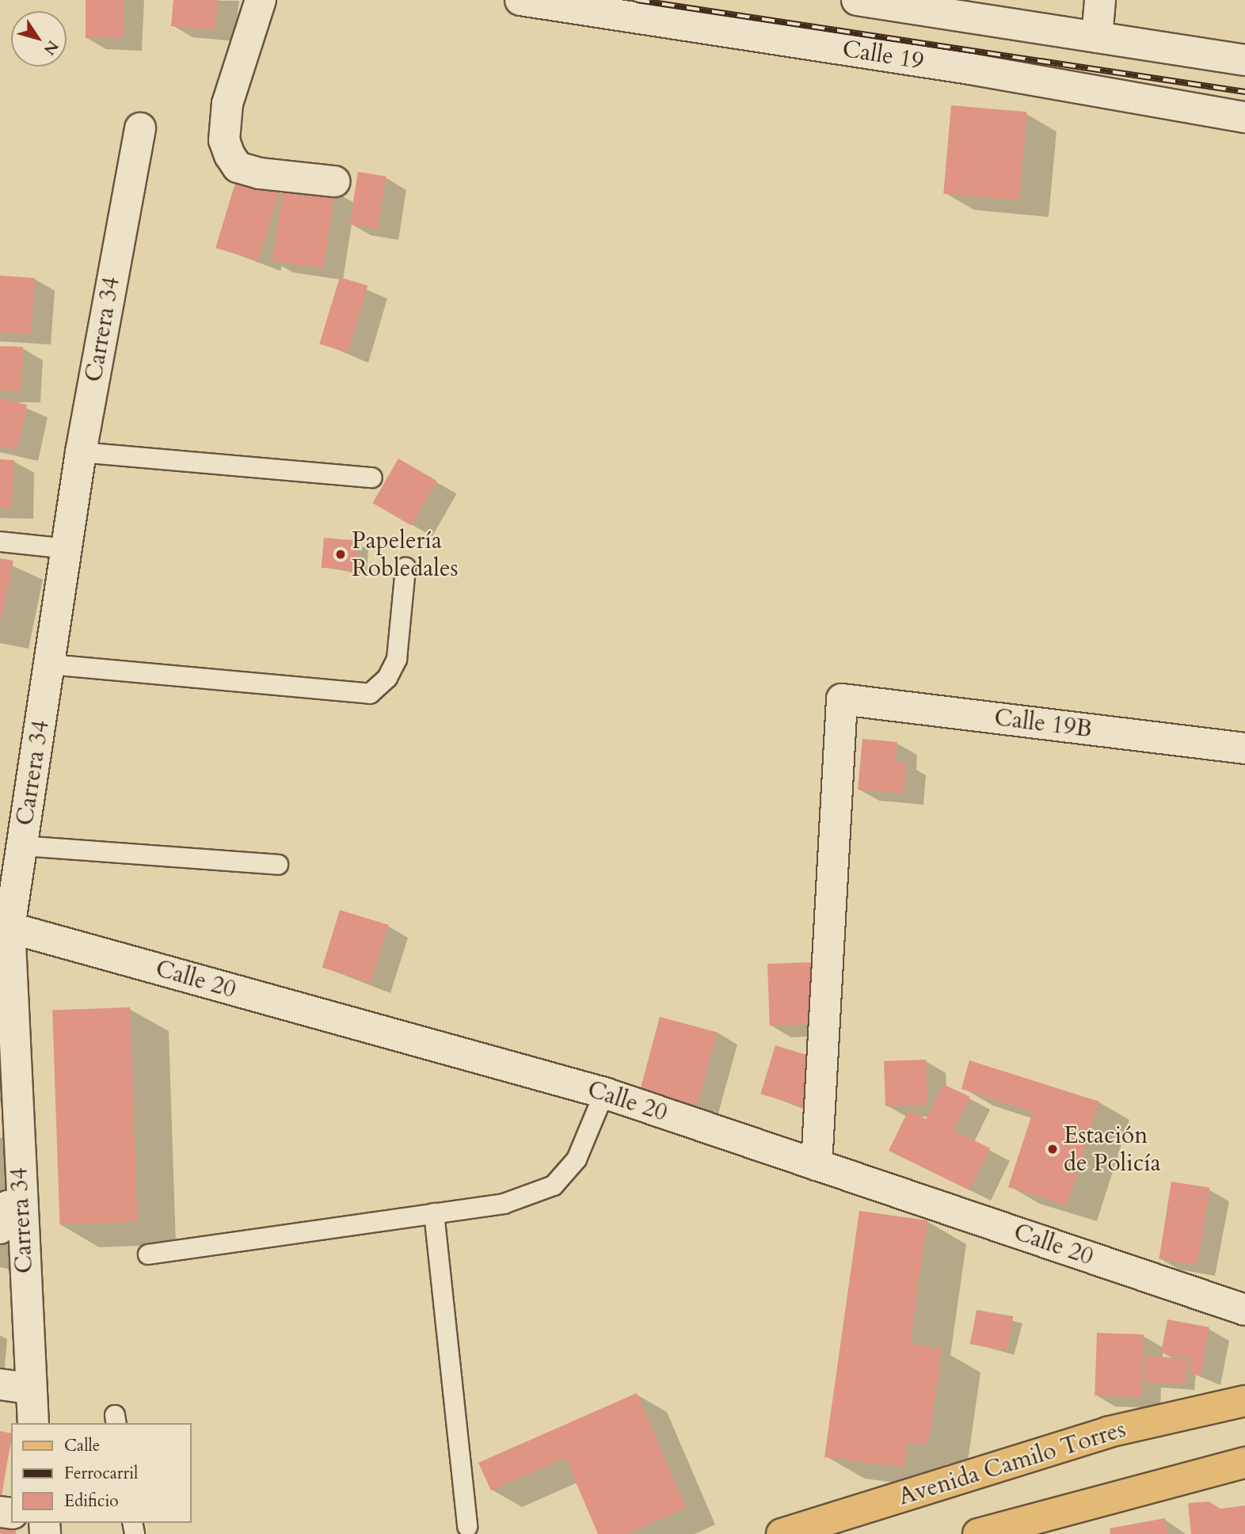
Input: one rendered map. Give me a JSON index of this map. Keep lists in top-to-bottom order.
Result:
{
  "streets": {
    "main road": ["Avenida Camilo Torres"],
    "street": [
      "Calle 19",
      "Carrera 34",
      "Calle 19B",
      "Calle 20"
    ]
  },
  "crossings": [
    ["Carrera 34", "Calle 20"],
    ["Calle 19B", "Calle 20"]
  ],
  "places": ["Papelería Robledales", "Estación de Policía"],
  "legend": ["Calle", "Ferrocarril", "Edificio"],
  "north": "bottom right"
}
